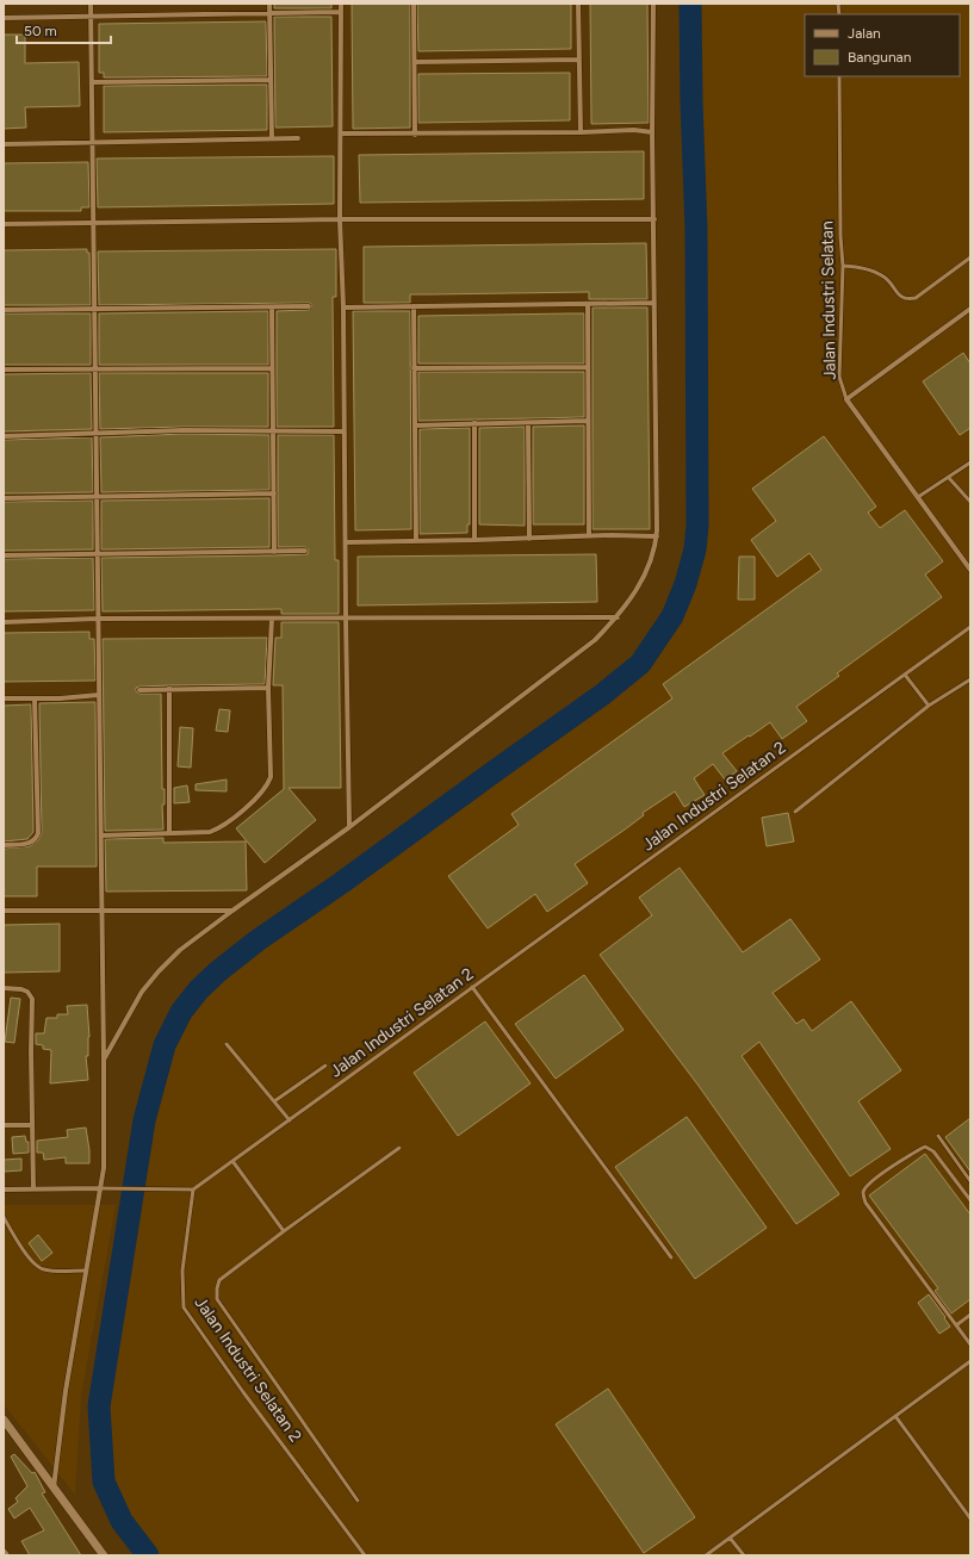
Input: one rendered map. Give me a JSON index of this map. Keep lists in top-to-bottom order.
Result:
{
  "streets": {
    "street": ["Jalan Industri Selatan"],
    "lane": ["Jalan Industri Selatan 2"]
  },
  "legend": ["Jalan", "Bangunan"],
  "scale_bar": "50 m"
}
